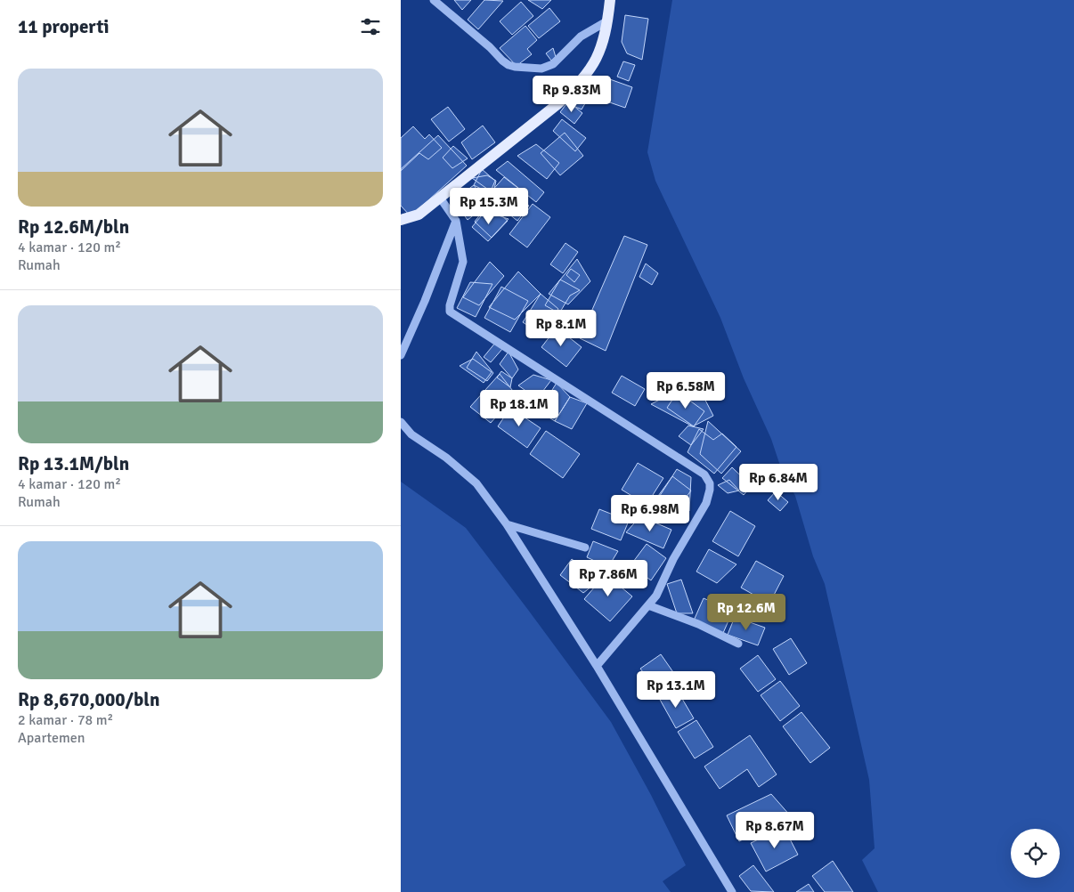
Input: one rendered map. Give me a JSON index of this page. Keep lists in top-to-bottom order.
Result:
{
  "page": {
    "heading": "11 properti",
    "list": [
      {
        "name": "Rp 12.6M/bln",
        "note": "4 kamar · 120 m² · Rumah"
      },
      {
        "name": "Rp 13.1M/bln",
        "note": "4 kamar · 120 m² · Rumah"
      },
      {
        "name": "Rp 8,670,000/bln",
        "note": "2 kamar · 78 m² · Apartemen"
      }
    ],
    "price": [
      "Rp 9.83M",
      "Rp 15.3M",
      "Rp 8.1M",
      "Rp 6.58M",
      "Rp 18.1M",
      "Rp 6.84M",
      "Rp 6.98M",
      "Rp 7.86M",
      "Rp 12.6M",
      "Rp 13.1M",
      "Rp 8.67M"
    ]
  }
}
